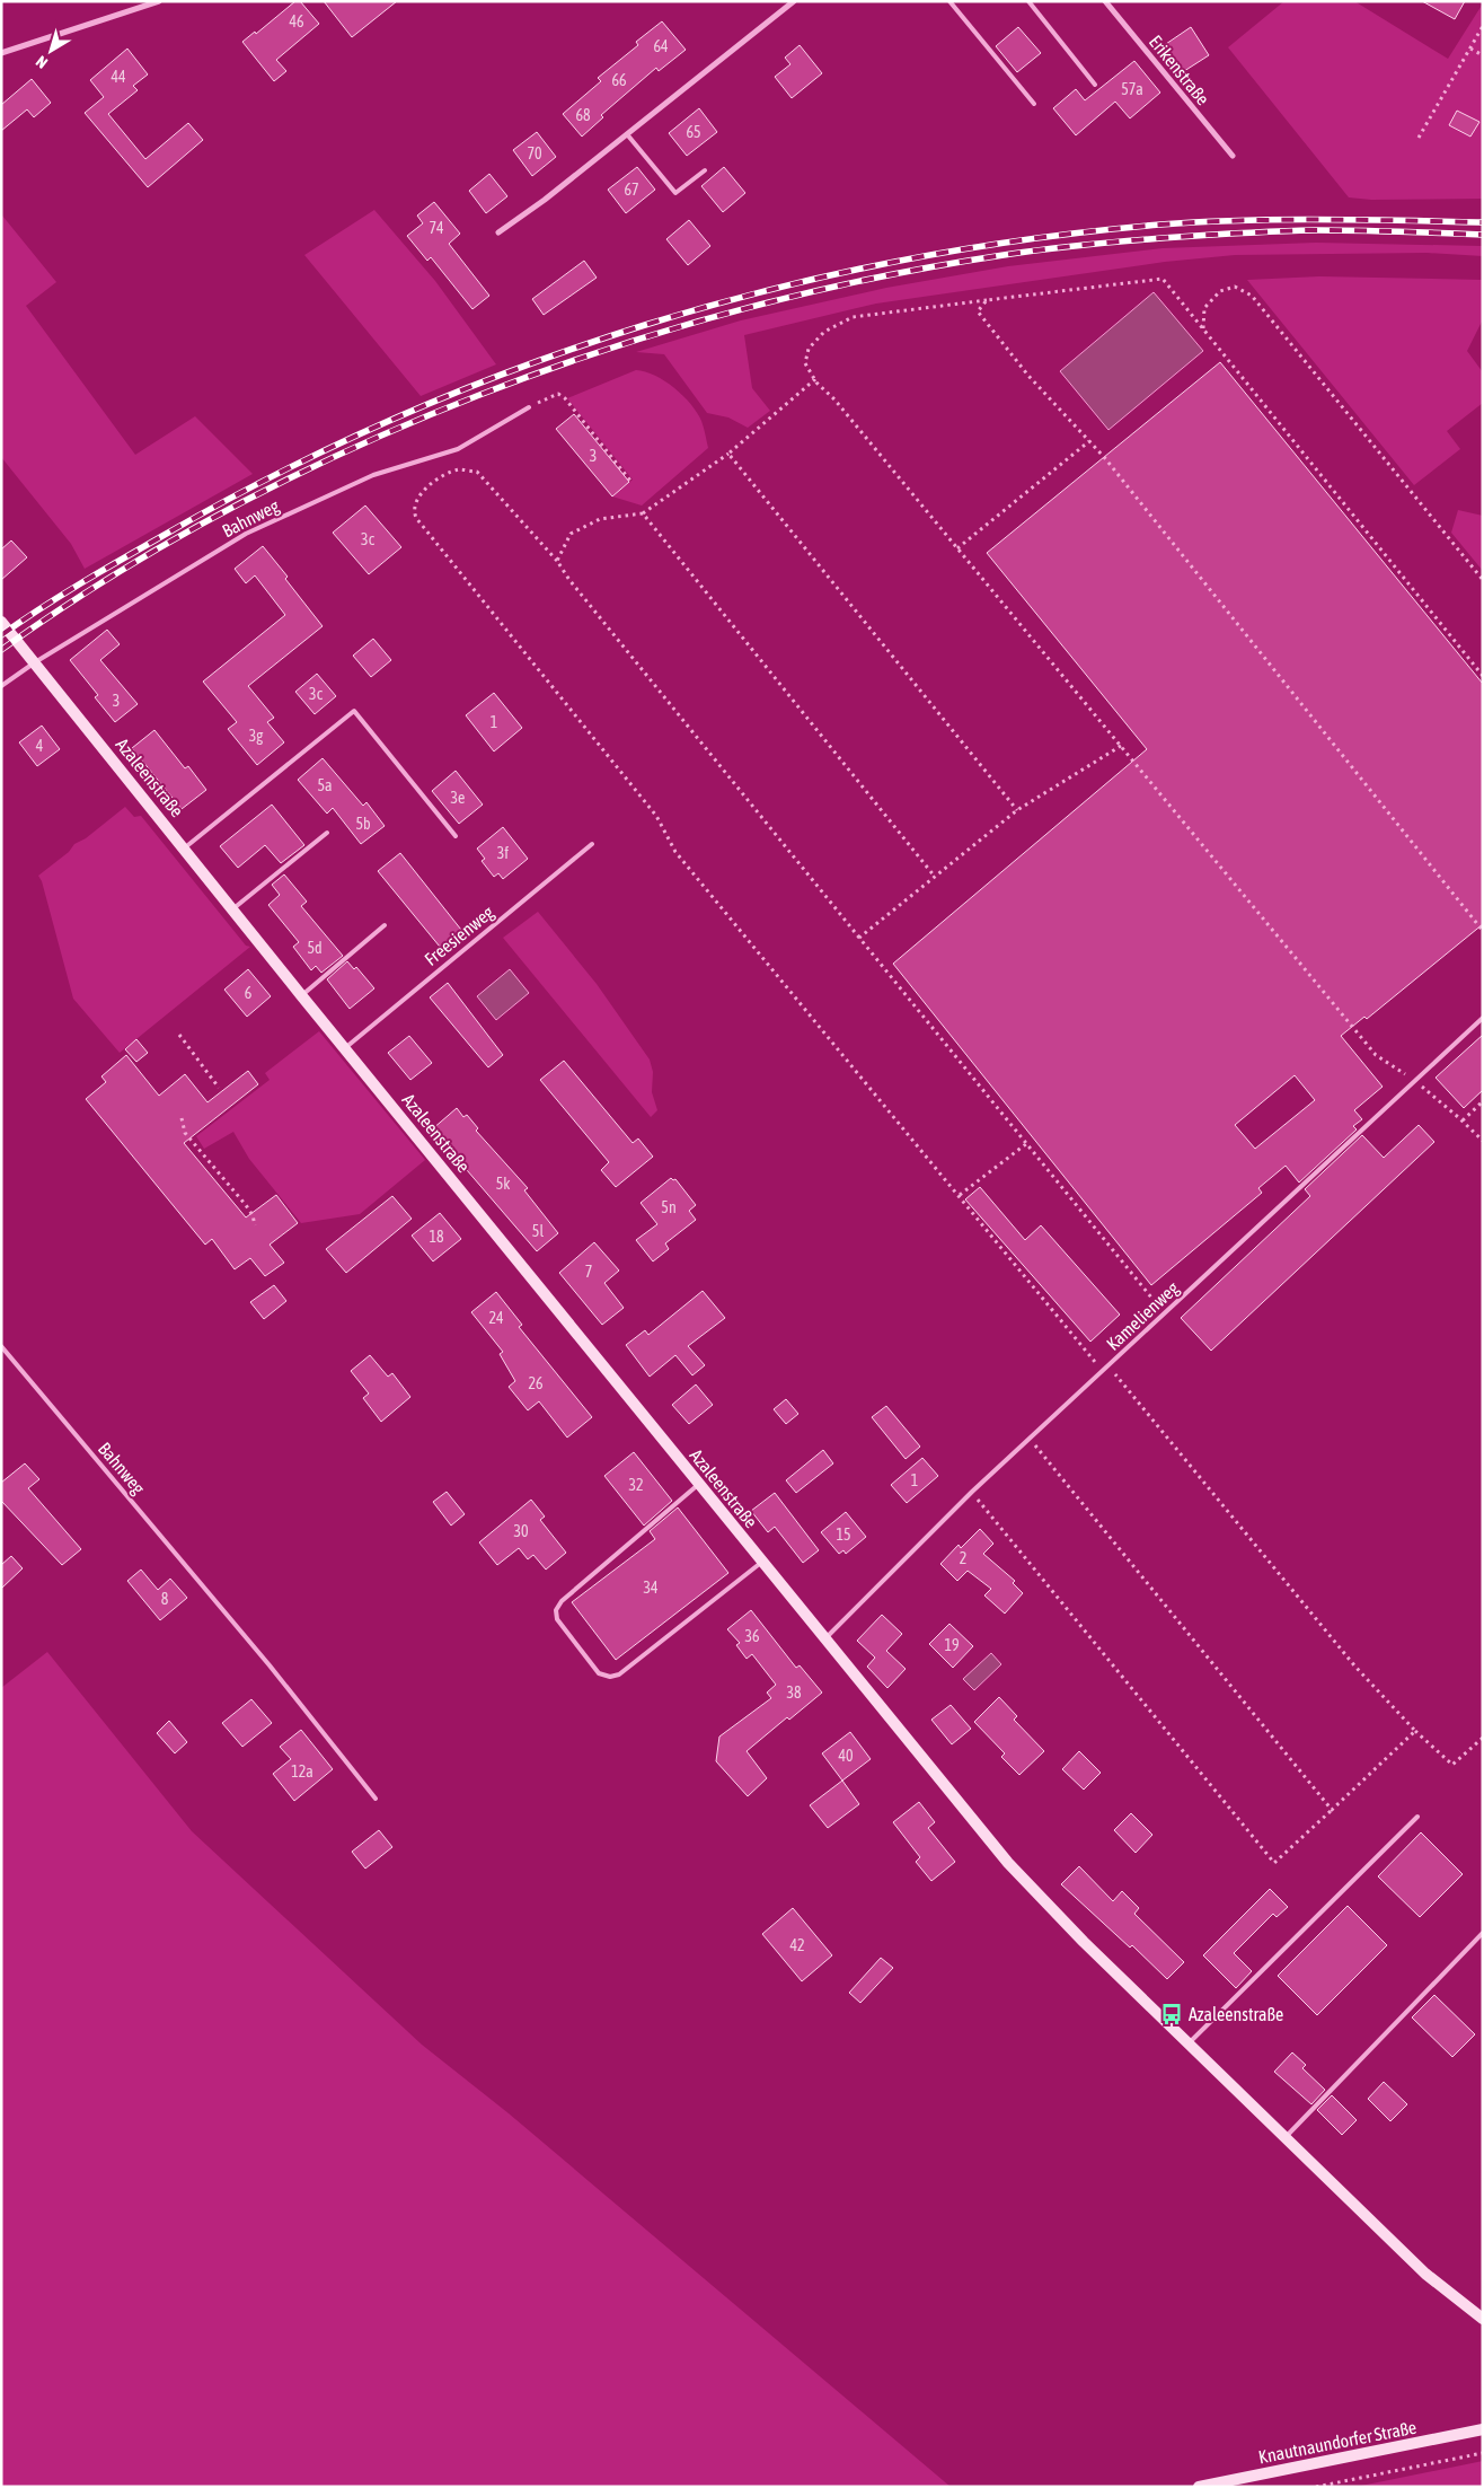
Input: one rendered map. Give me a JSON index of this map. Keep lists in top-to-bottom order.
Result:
{
  "streets": {
    "street": ["Erikenstraße", "Azaleenstraße", "Knautnaundorfer Straße"],
    "lane": ["Bahnweg", "Freesienweg", "Kamelienweg"]
  },
  "crossings": [
    ["Bahnweg", "Azaleenstraße"],
    ["Azaleenstraße", "Freesienweg"],
    ["Azaleenstraße", "Kamelienweg"]
  ],
  "places": {
    "bus stop": ["Azaleenstraße"]
  },
  "house_numbers": [
    "46",
    "64",
    "44",
    "66",
    "57a",
    "68",
    "65",
    "70",
    "67",
    "74",
    "3",
    "3c",
    "3c",
    "3",
    "1",
    "3g",
    "4",
    "5a",
    "3e",
    "5b",
    "3f",
    "5d",
    "6",
    "5k",
    "5n",
    "5l",
    "18",
    "7",
    "24",
    "26",
    "1",
    "32",
    "30",
    "15",
    "2",
    "34",
    "8",
    "36",
    "19",
    "38",
    "40",
    "12a",
    "42"
  ],
  "north": "bottom left"
}
